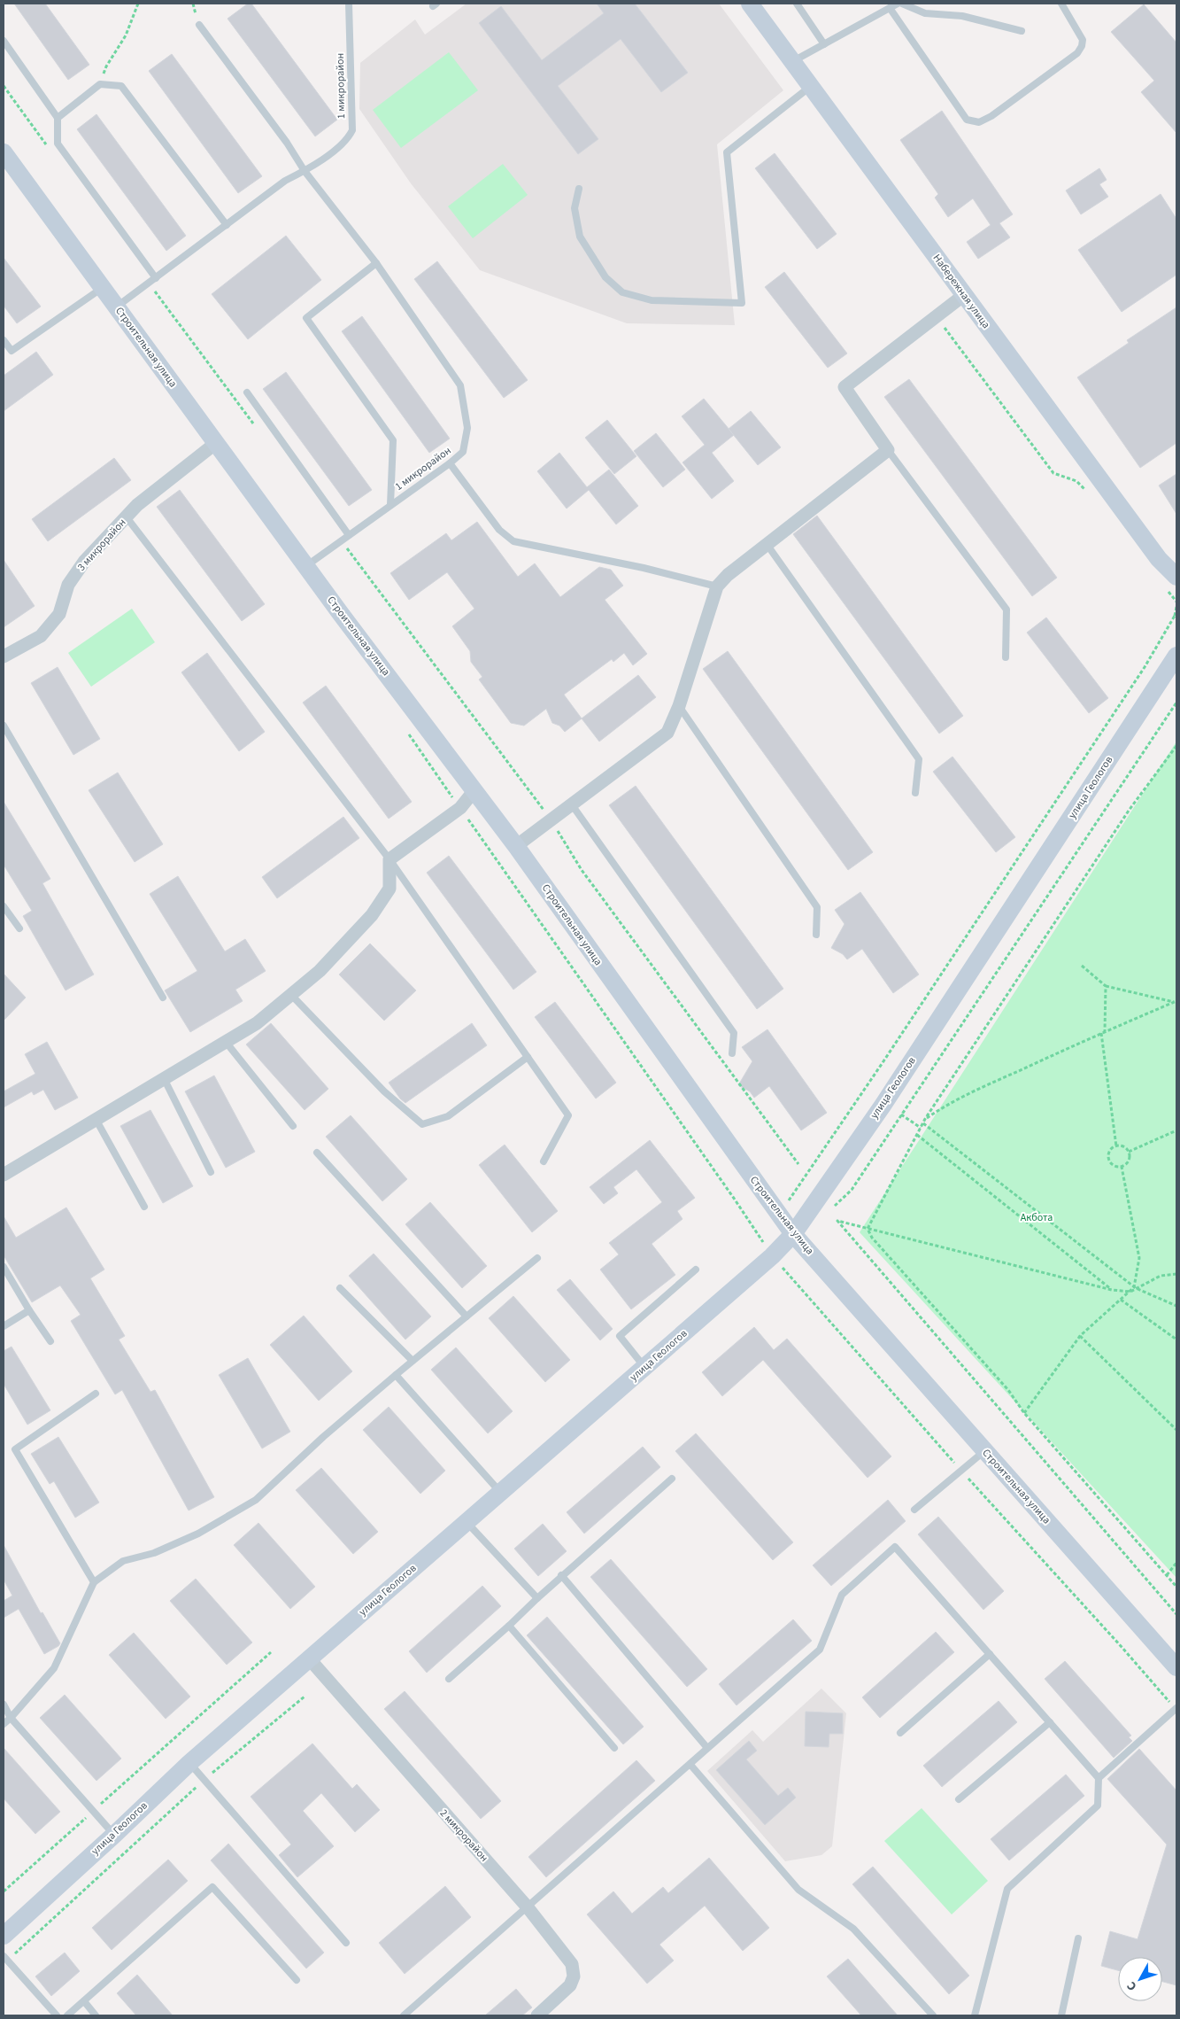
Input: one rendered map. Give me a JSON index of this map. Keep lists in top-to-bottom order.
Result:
{
  "streets": {
    "street": [
      "Набережная улица",
      "Строительная улица",
      "3 микрорайон",
      "улица Геологов",
      "2 микрорайон"
    ],
    "lane": ["1 микрорайон"]
  },
  "crossings": [
    ["1 микрорайон", "Строительная улица"],
    ["Строительная улица", "3 микрорайон"],
    ["Строительная улица", "улица Геологов"],
    ["улица Геологов", "2 микрорайон"]
  ],
  "parks": ["Акбота"],
  "north": "bottom left"
}
